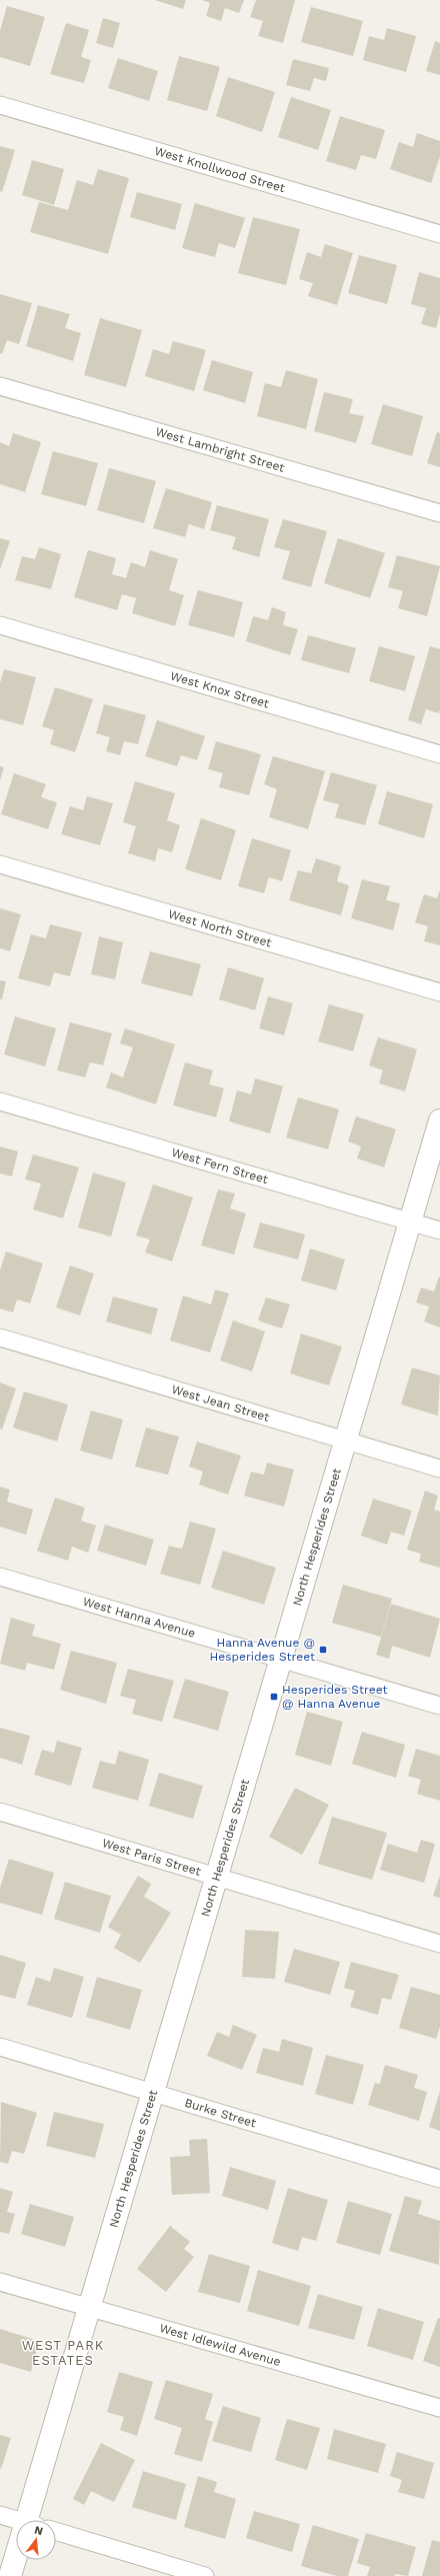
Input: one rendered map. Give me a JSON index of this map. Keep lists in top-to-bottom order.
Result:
{
  "streets": {
    "street": [
      "West Knollwood Street",
      "West Lambright Street",
      "West Knox Street",
      "West North Street",
      "West Fern Street",
      "West Jean Street",
      "North Hesperides Street",
      "West Hanna Avenue",
      "West Paris Street",
      "Burke Street",
      "West Idlewild Avenue"
    ]
  },
  "crossings": [
    ["West Fern Street", "North Hesperides Street"],
    ["West Jean Street", "North Hesperides Street"],
    ["North Hesperides Street", "West Hanna Avenue"],
    ["North Hesperides Street", "West Paris Street"],
    ["North Hesperides Street", "Burke Street"],
    ["North Hesperides Street", "West Idlewild Avenue"]
  ],
  "districts": ["WEST PARK ESTATES"],
  "places": {
    "transit": ["Hanna Avenue @ Hesperides Street", "Hesperides Street @ Hanna Avenue"]
  },
  "north": "top"
}
